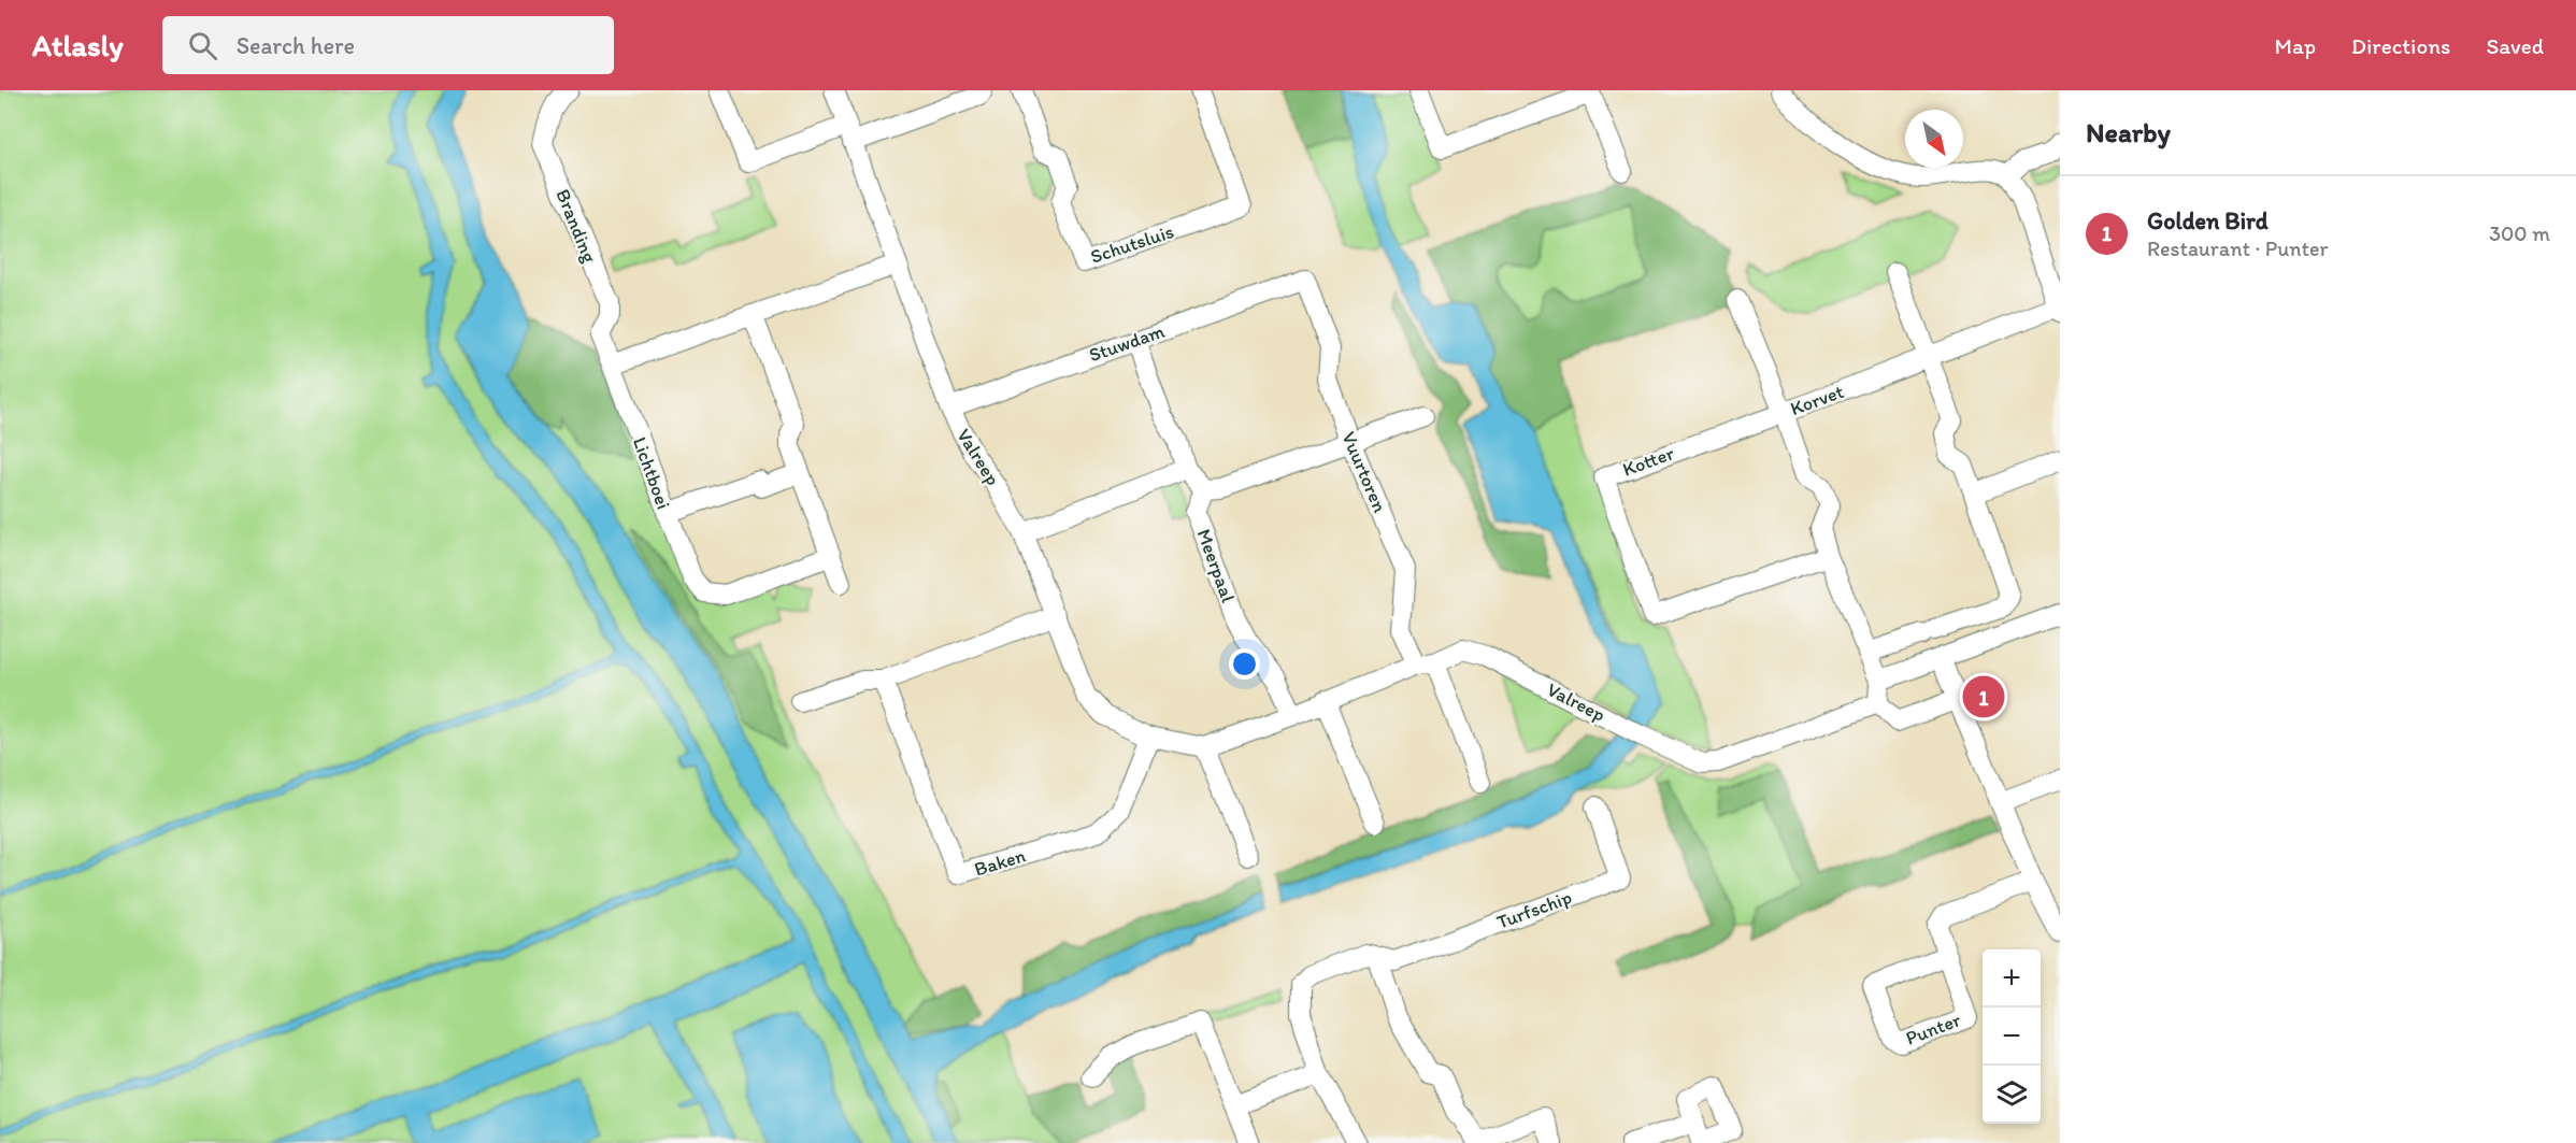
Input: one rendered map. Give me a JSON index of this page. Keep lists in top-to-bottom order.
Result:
{
  "streets": {
    "street": [
      "Branding",
      "Schutsluis",
      "Stuwdam",
      "Korvet",
      "Valreep",
      "Kotter",
      "Vuurtoren",
      "Lichtboei",
      "Meerpaal",
      "Baken",
      "Turfschip",
      "Punter"
    ]
  },
  "crossings": [
    ["Branding", "Lichtboei"],
    ["Stuwdam", "Valreep"],
    ["Stuwdam", "Vuurtoren"],
    ["Korvet", "Kotter"],
    ["Valreep", "Vuurtoren"],
    ["Valreep", "Meerpaal"],
    ["Valreep", "Baken"]
  ],
  "north": "bottom right",
  "page": {
    "header": "Atlasly",
    "search": "Search here",
    "nav": ["Map", "Directions", "Saved"],
    "heading": "Nearby",
    "list": [
      {
        "mark": "1",
        "name": "Golden Bird",
        "note": "Restaurant · Punter",
        "value": "300 m"
      }
    ],
    "pins": "1",
    "map_buttons": ["+", "−"]
  }
}
